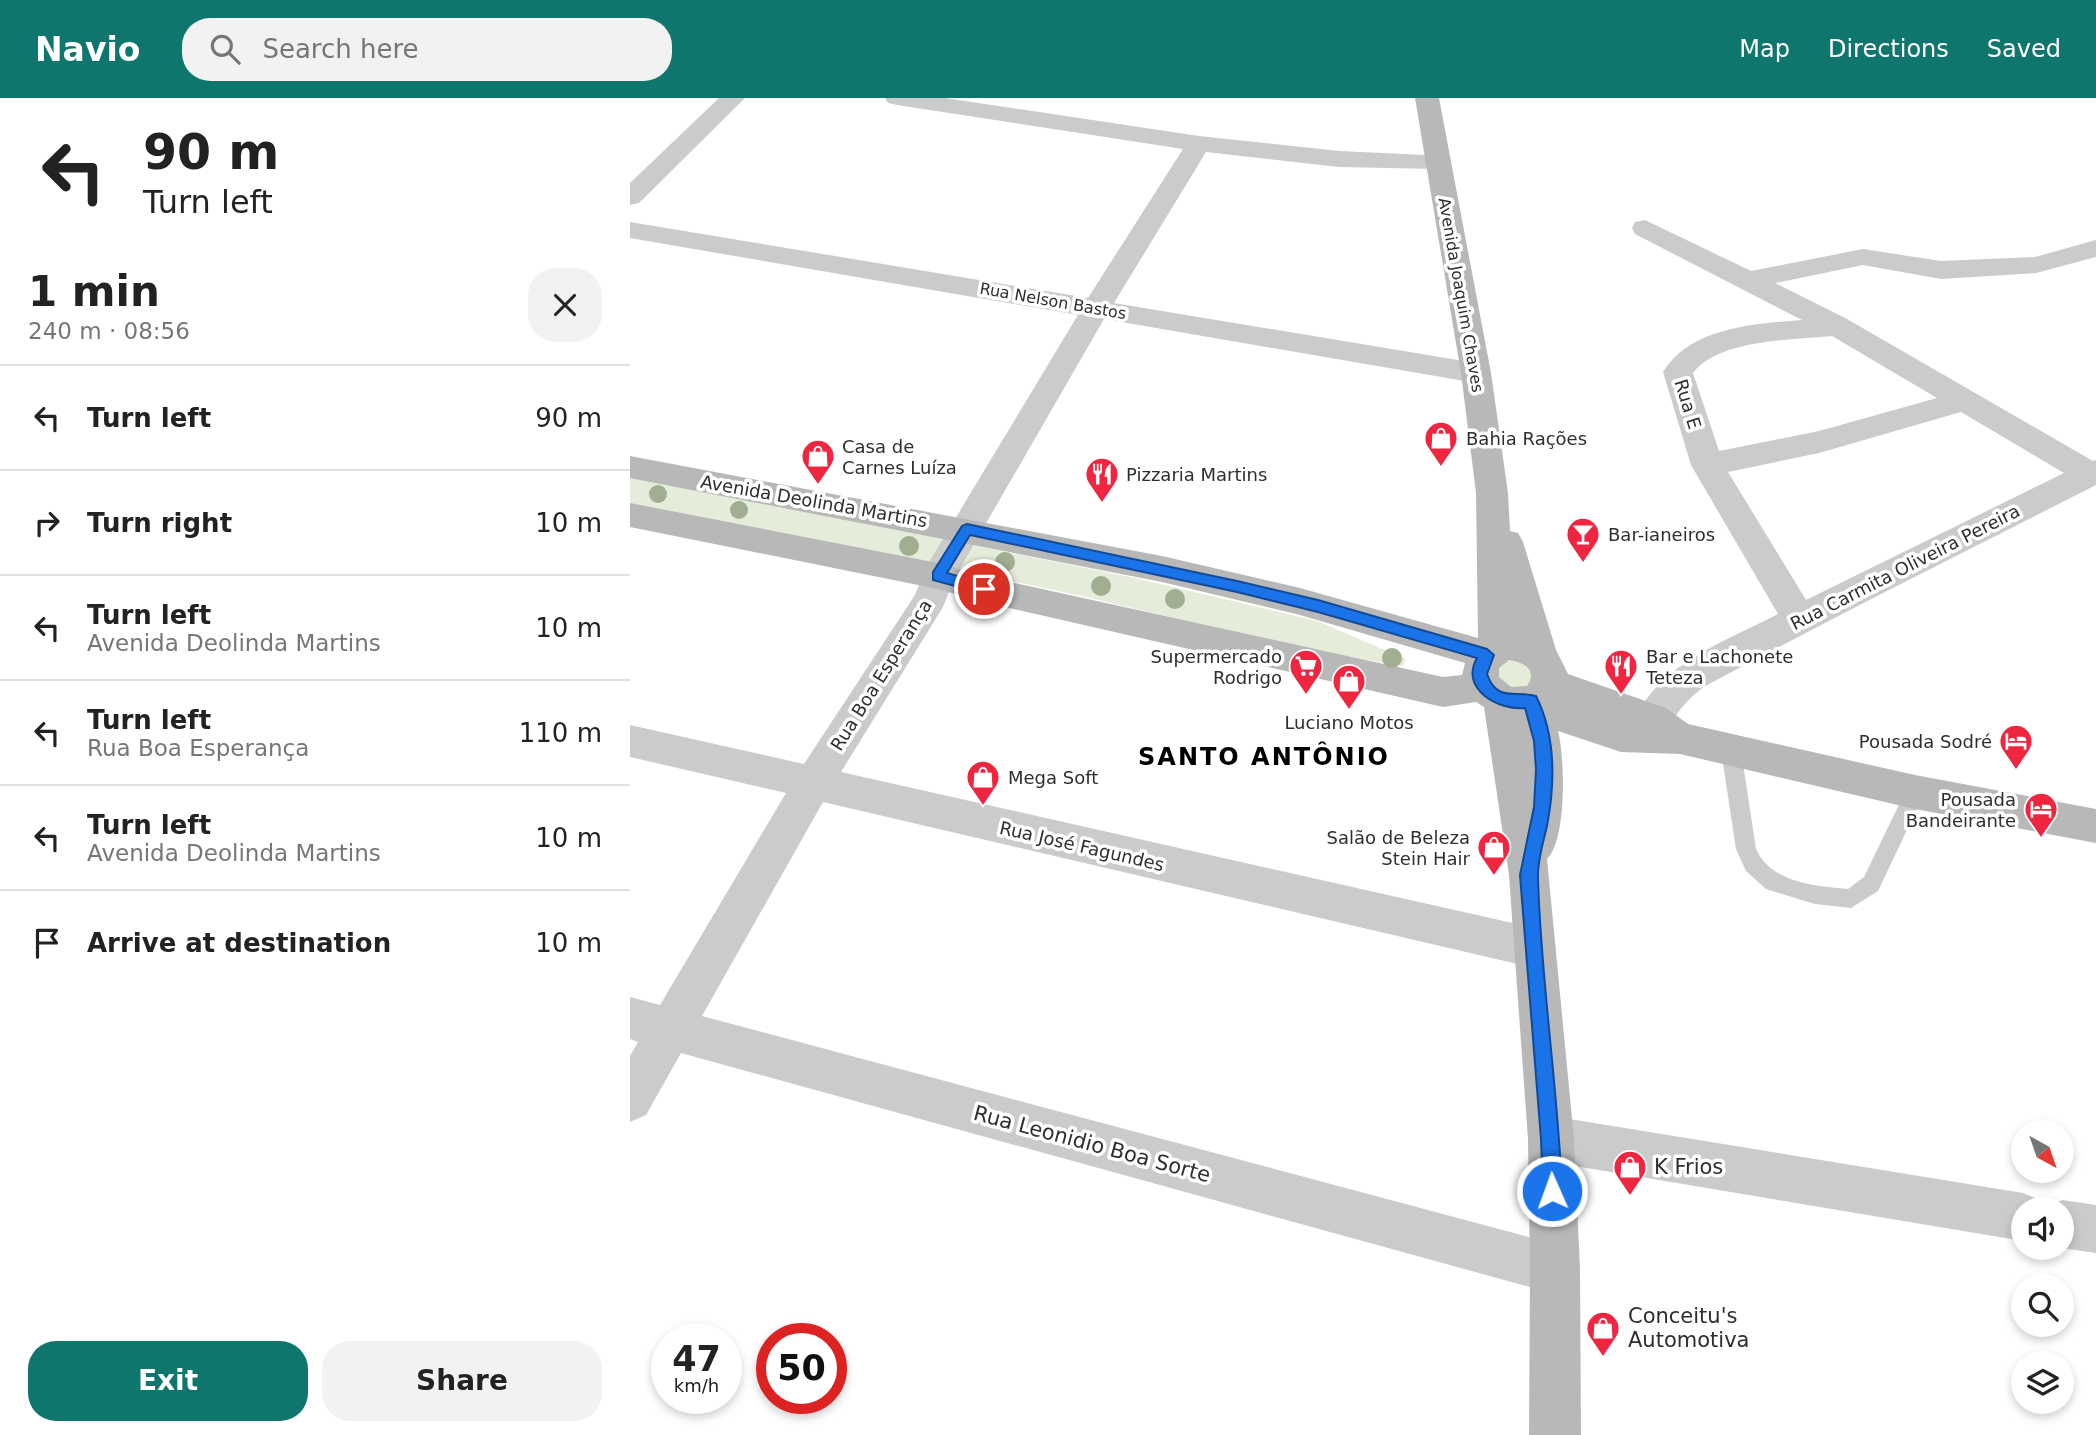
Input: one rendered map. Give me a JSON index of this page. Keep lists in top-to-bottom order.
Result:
{
  "streets": {
    "main road": ["Avenida Joaquim Chaves", "Avenida Deolinda Martins"],
    "street": [
      "Rua Nelson Bastos",
      "Rua E",
      "Rua Carmita Oliveira Pereira",
      "Rua Boa Esperança",
      "Rua José Fagundes",
      "Rua Leonidio Boa Sorte"
    ]
  },
  "crossings": [
    ["Avenida Joaquim Chaves", "Rua Nelson Bastos"],
    ["Avenida Joaquim Chaves", "Avenida Deolinda Martins"],
    ["Avenida Joaquim Chaves", "Rua José Fagundes"],
    ["Avenida Joaquim Chaves", "Rua Leonidio Boa Sorte"],
    ["Rua Nelson Bastos", "Rua Boa Esperança"],
    ["Rua E", "Rua Carmita Oliveira Pereira"],
    ["Avenida Deolinda Martins", "Rua Carmita Oliveira Pereira"],
    ["Avenida Deolinda Martins", "Rua Boa Esperança"],
    ["Rua Boa Esperança", "Rua José Fagundes"],
    ["Rua Boa Esperança", "Rua Leonidio Boa Sorte"]
  ],
  "districts": ["SANTO ANTÔNIO"],
  "places": {
    "shop": [
      "Bahia Rações",
      "Casa de Carnes Luíza",
      "Luciano Motos",
      "Mega Soft",
      "Salão de Beleza Stein Hair",
      "K Frios",
      "Conceitu's Automotiva"
    ],
    "restaurant": ["Pizzaria Martins", "Bar e Lachonete Teteza"],
    "bar": ["Bar-ianeiros"],
    "supermarket": ["Supermercado Rodrigo"],
    "hotel": ["Pousada Sodré", "Pousada Bandeirante"]
  },
  "north": "bottom right",
  "page": {
    "header": "Navio",
    "search": "Search here",
    "nav": ["Map", "Directions", "Saved"],
    "turn": ["90 m", "Turn left"],
    "heading": ["1 min", "240 m · 08:56"],
    "list": [
      {
        "name": "Turn left",
        "value": "90 m"
      },
      {
        "name": "Turn right",
        "value": "10 m"
      },
      {
        "name": "Turn left",
        "note": "Avenida Deolinda Martins",
        "value": "10 m"
      },
      {
        "name": "Turn left",
        "note": "Rua Boa Esperança",
        "value": "110 m"
      },
      {
        "name": "Turn left",
        "note": "Avenida Deolinda Martins",
        "value": "10 m"
      },
      {
        "name": "Arrive at destination",
        "value": "10 m"
      }
    ],
    "speed": "47 km/h",
    "limit": "50",
    "buttons": ["Exit", "Share"]
  }
}
